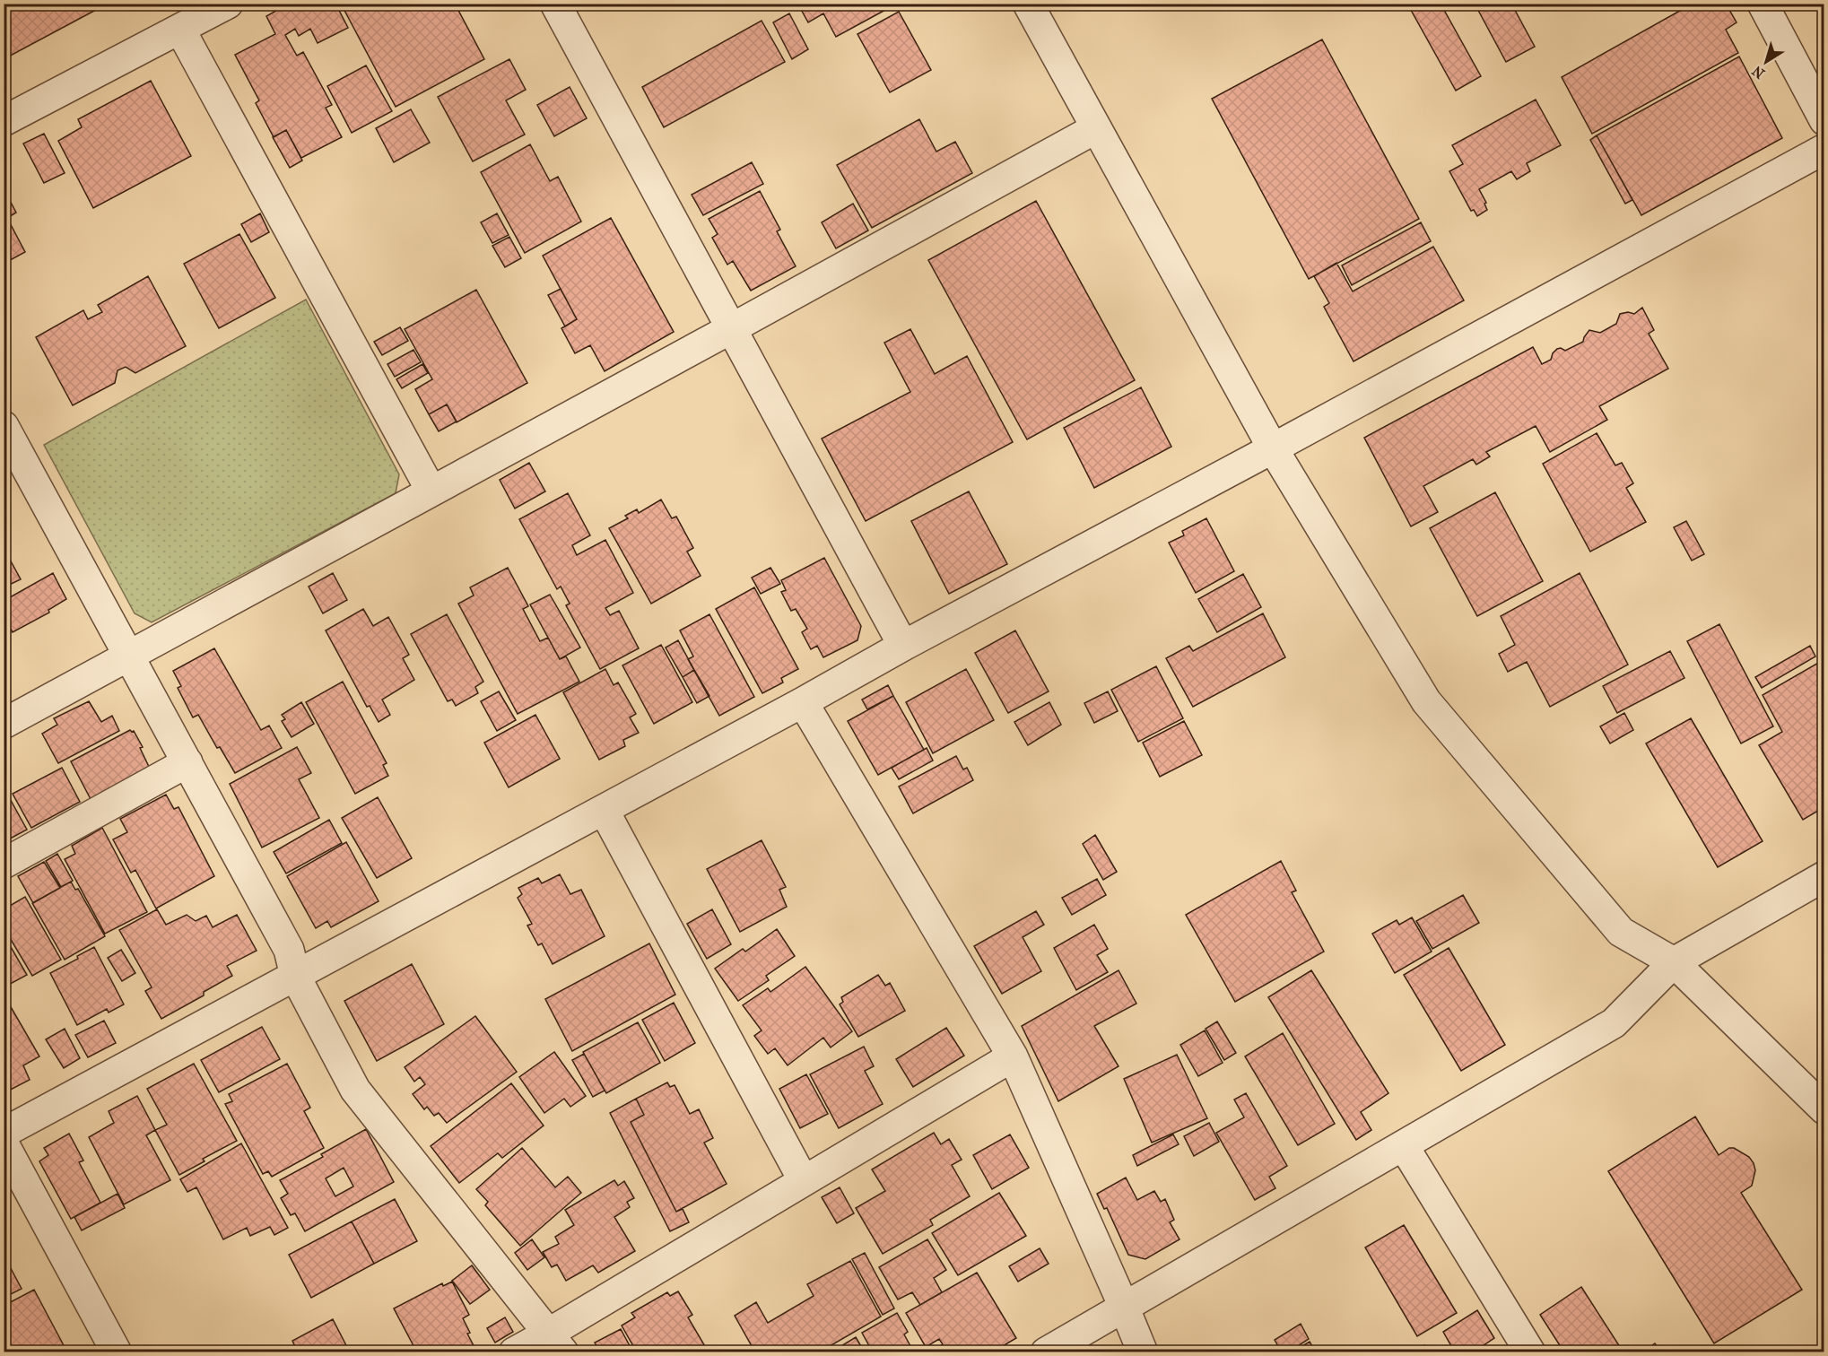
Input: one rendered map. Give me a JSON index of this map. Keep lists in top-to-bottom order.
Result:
{
  "north": "bottom left"
}
